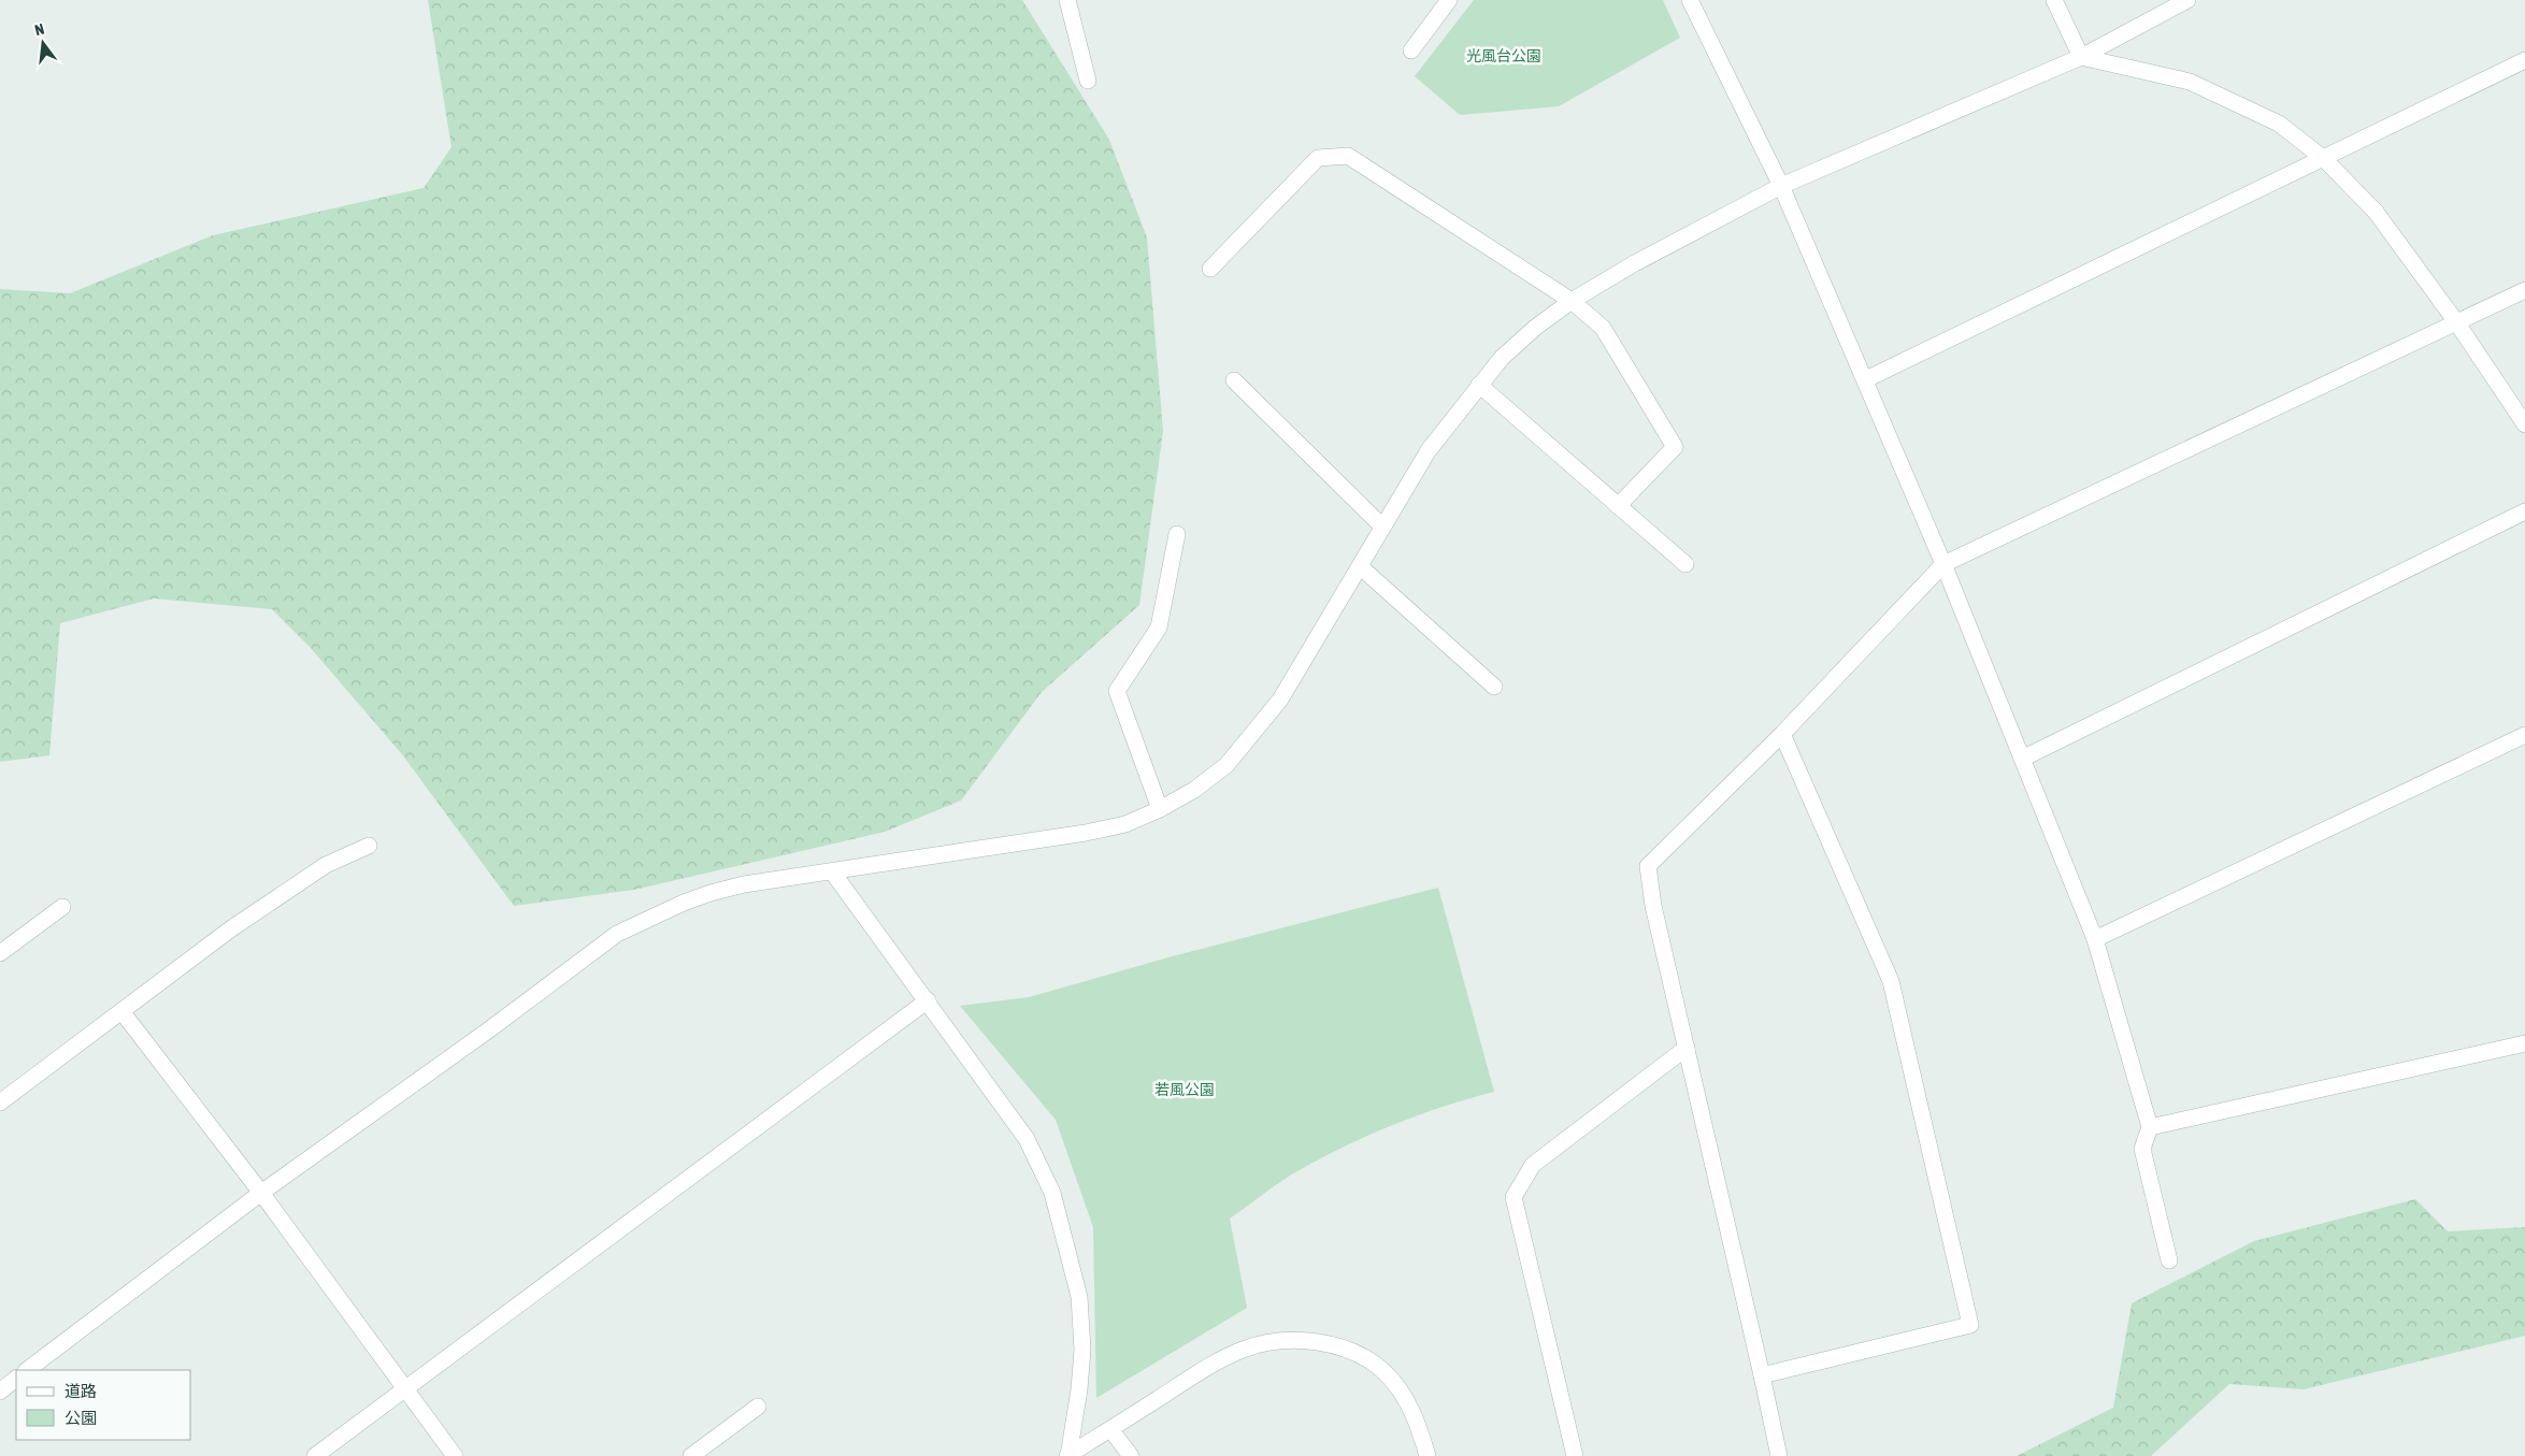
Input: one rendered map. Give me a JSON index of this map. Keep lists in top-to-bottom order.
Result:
{
  "parks": ["光風台公園", "若風公園"],
  "legend": ["道路", "公園"],
  "north": "top"
}
